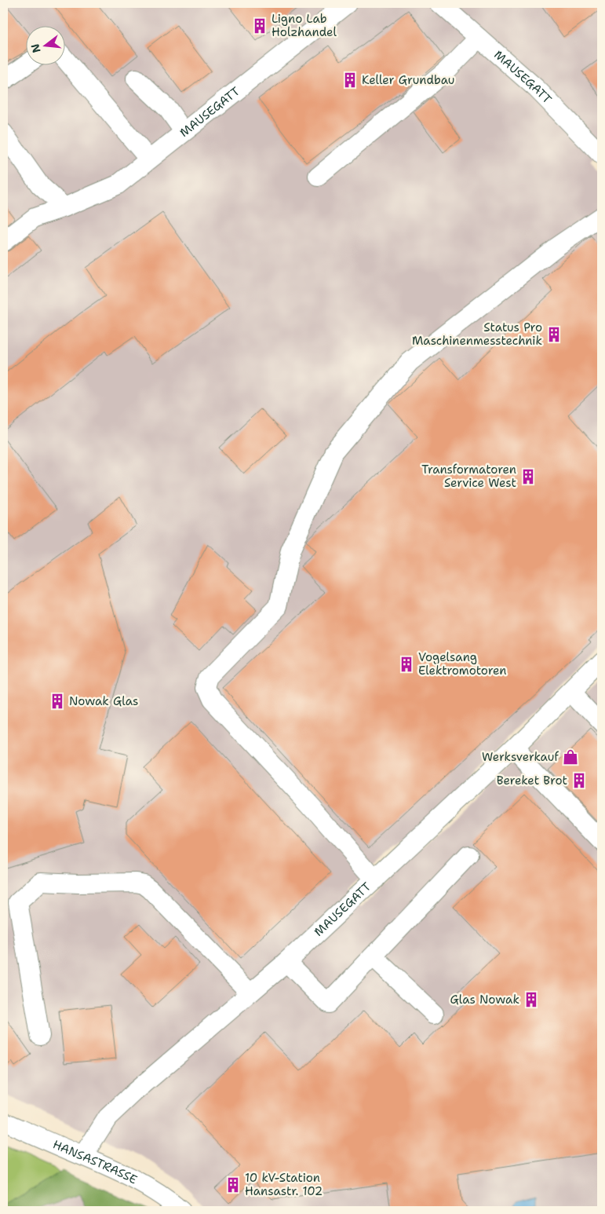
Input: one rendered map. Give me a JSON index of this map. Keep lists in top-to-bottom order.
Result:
{
  "streets": {
    "street": ["MAUSEGATT", "HANSASTRASSE"]
  },
  "crossings": [
    ["MAUSEGATT", "HANSASTRASSE"]
  ],
  "places": {
    "building": [
      "Ligno Lab Holzhandel",
      "Keller Grundbau",
      "Status Pro Maschinenmesstechnik",
      "Transformatoren Service West",
      "Vogelsang Elektromotoren",
      "Nowak Glas",
      "Bereket Brot",
      "Glas Nowak",
      "10 kV-Station Hansastr. 102"
    ],
    "shop": ["Werksverkauf"]
  },
  "north": "left"
}
